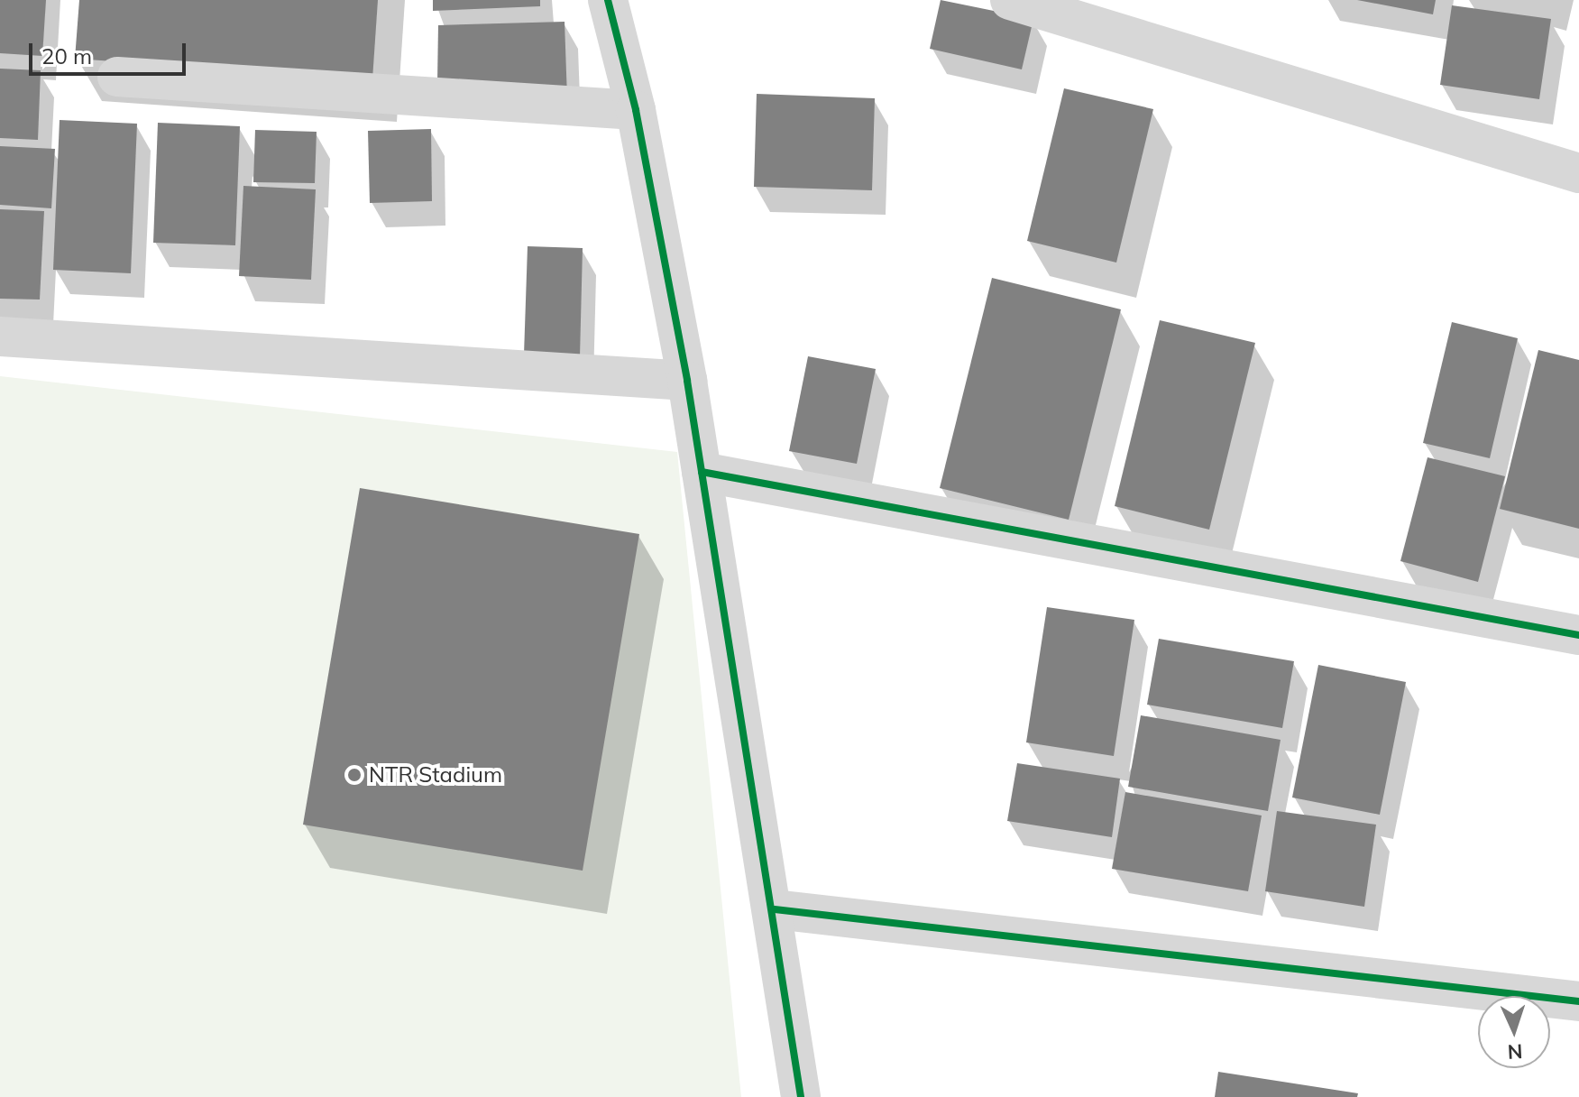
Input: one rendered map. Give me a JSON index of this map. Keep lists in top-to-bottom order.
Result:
{
  "places": ["NTR Stadium"],
  "scale_bar": "20 m",
  "north": "bottom"
}
